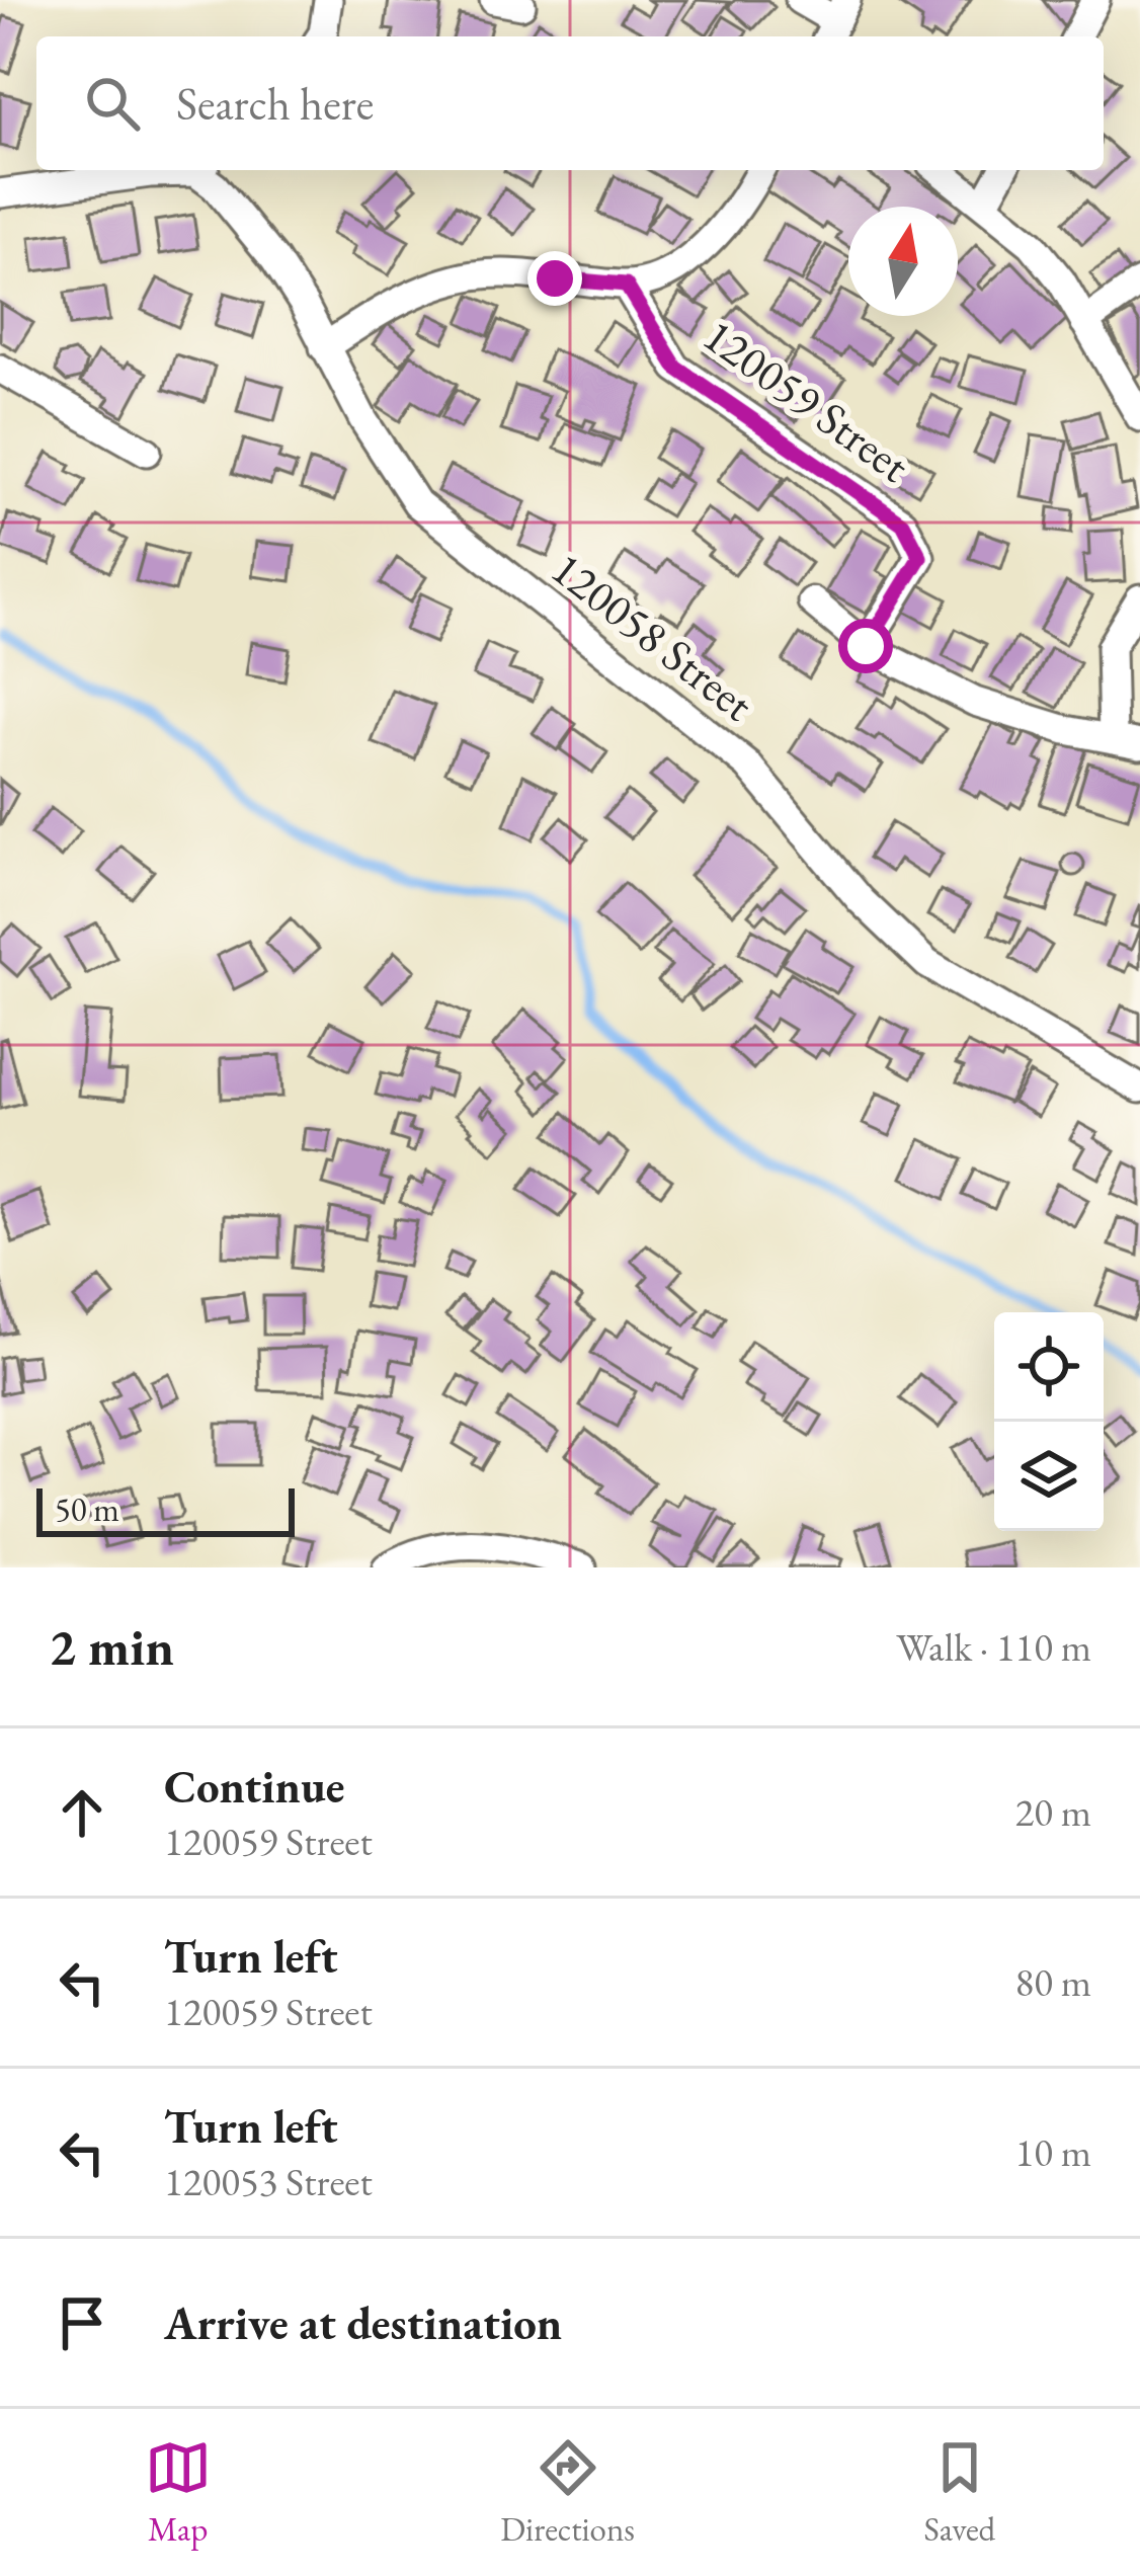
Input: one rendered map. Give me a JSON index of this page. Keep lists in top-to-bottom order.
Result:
{
  "streets": {
    "street": ["120059 Street", "120058 Street"]
  },
  "scale_bar": "50 m",
  "north": "top",
  "page": {
    "search": "Search here",
    "scale": "50 m",
    "heading": ["2 min", "Walk · 110 m"],
    "list": [
      ["Continue", "120059 Street", "20 m"],
      ["Turn left", "120059 Street", "80 m"],
      ["Turn left", "120053 Street", "10 m"],
      "Arrive at destination"
    ],
    "nav": ["Map", "Directions", "Saved"]
  }
}
